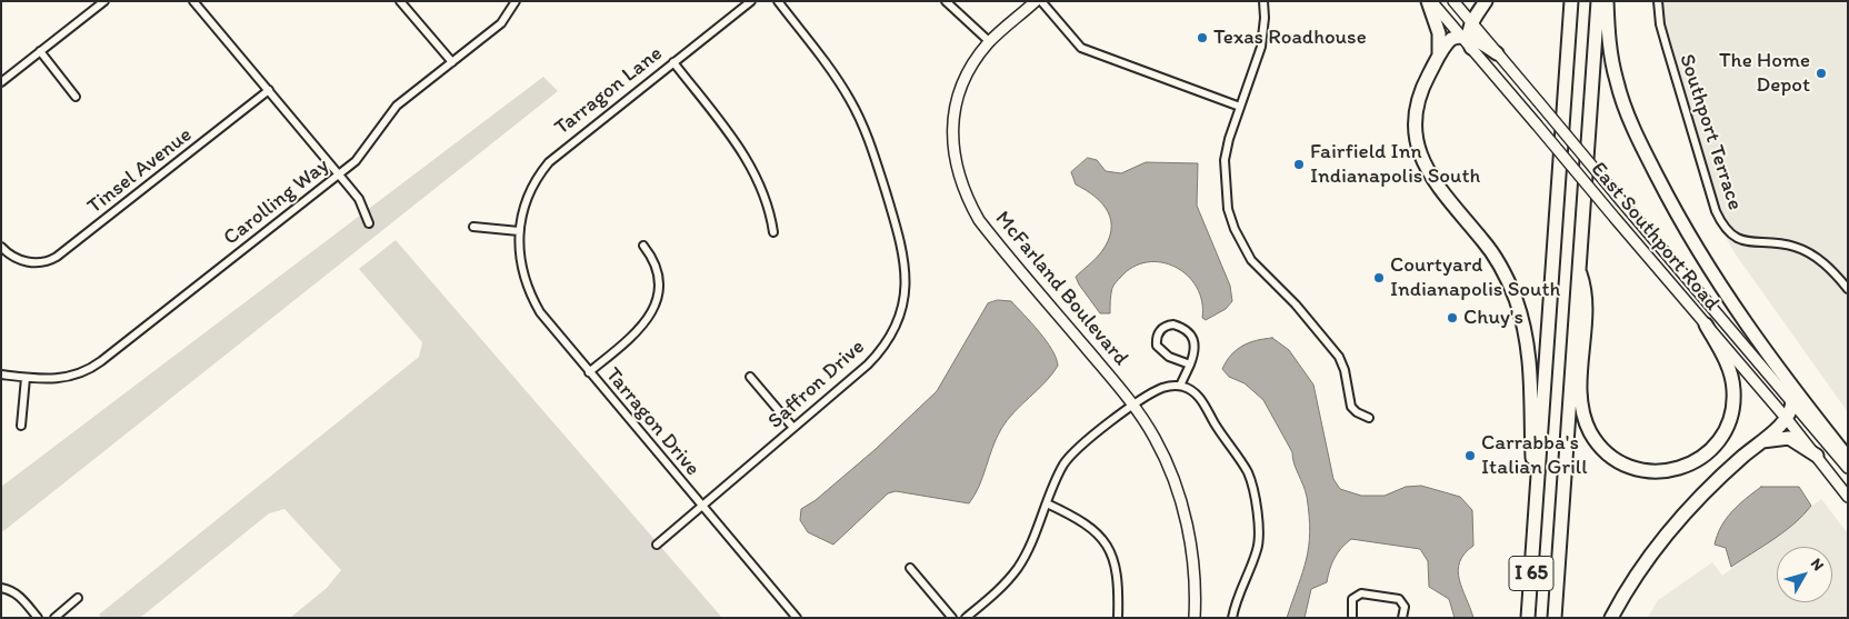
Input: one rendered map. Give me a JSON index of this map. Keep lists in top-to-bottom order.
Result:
{
  "streets": {
    "highway": ["I 65"],
    "main road": ["East Southport Road", "McFarland Boulevard"],
    "street": [
      "Tarragon Lane",
      "Southport Terrace",
      "Tinsel Avenue",
      "Carolling Way",
      "Saffron Drive",
      "Tarragon Drive"
    ]
  },
  "crossings": [
    ["Tarragon Lane", "Tarragon Drive"],
    ["Saffron Drive", "Tarragon Drive"]
  ],
  "places": [
    "Texas Roadhouse",
    "The Home Depot",
    "Fairfield Inn Indianapolis South",
    "Courtyard Indianapolis South",
    "Chuy's",
    "Carrabba's Italian Grill"
  ],
  "north": "top right"
}
